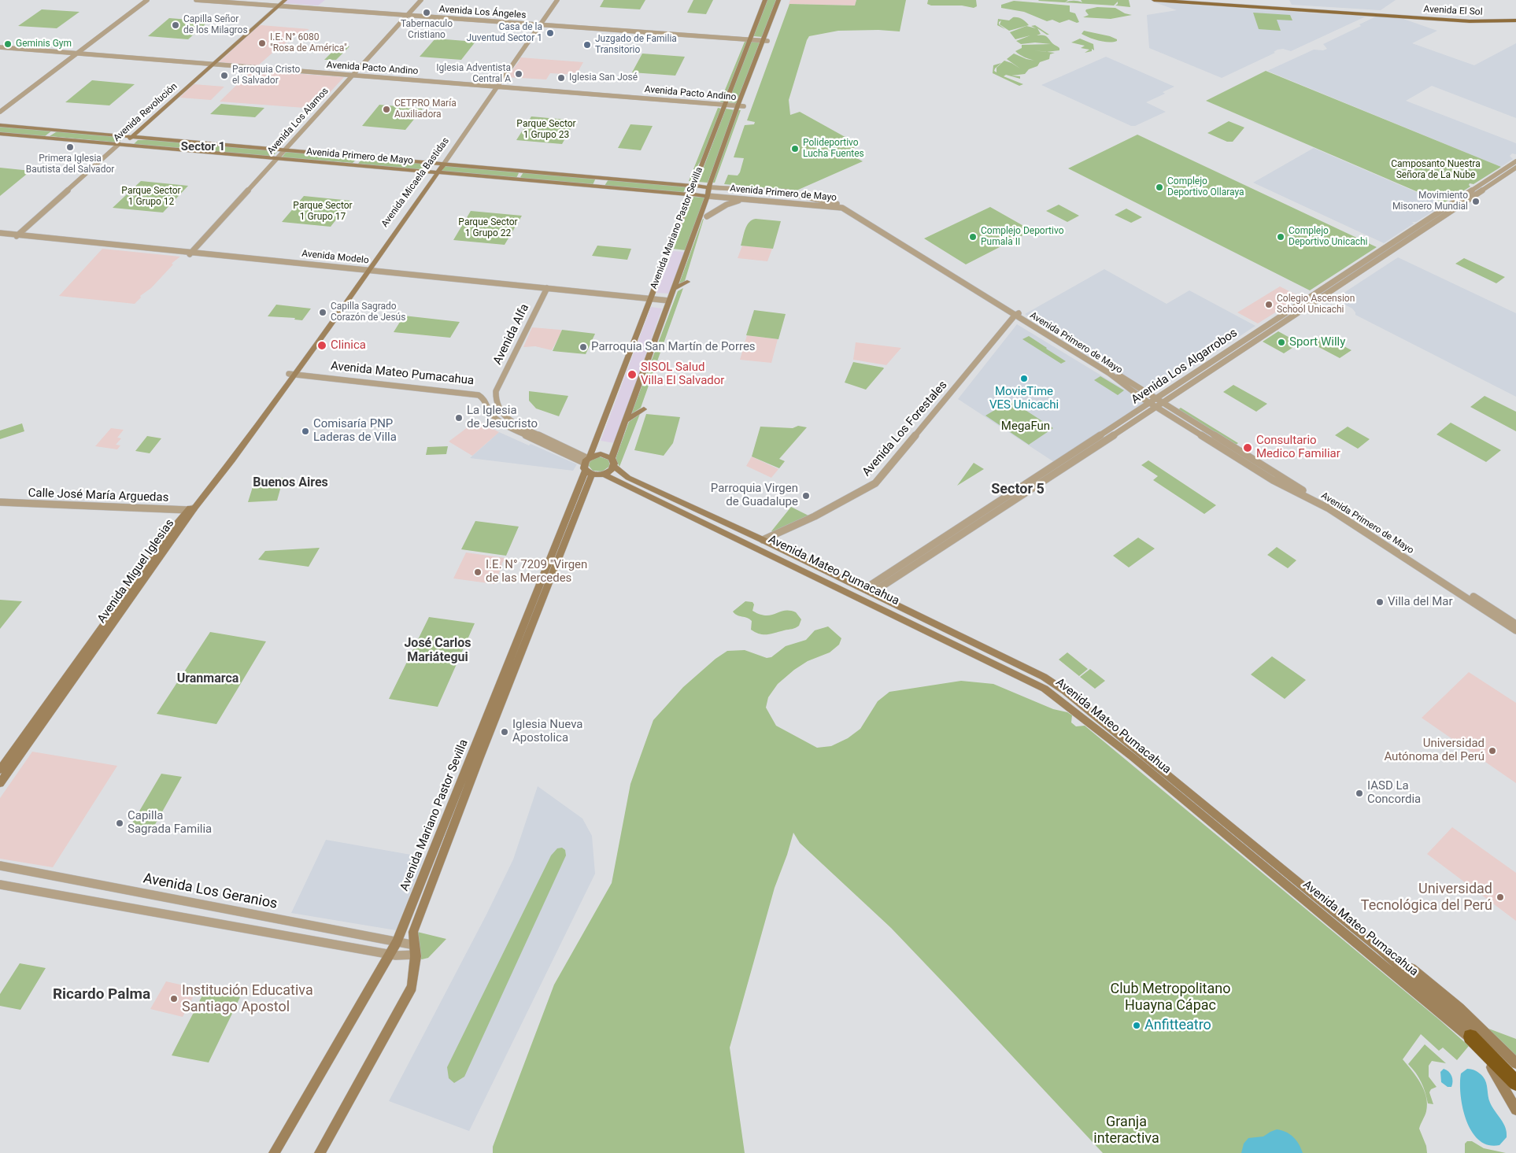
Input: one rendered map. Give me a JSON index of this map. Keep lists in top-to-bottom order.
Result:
{
  "streets": {
    "main road": [
      "Avenida El Sol",
      "Avenida Revolución",
      "Avenida Primero de Mayo",
      "Avenida Micaela Bastidas",
      "Avenida Mariano Pastor Sevilla",
      "Avenida Mateo Pumacahua",
      "Avenida Miguel Iglesias"
    ],
    "street": [
      "Avenida Los Ángeles",
      "Avenida Pacto Andino",
      "Avenida Los Alamos",
      "Avenida Modelo",
      "Avenida Alfa",
      "Avenida Los Algarrobos",
      "Avenida Los Forestales",
      "Calle José María Arguedas",
      "Avenida Los Geranios"
    ]
  },
  "crossings": [
    ["Avenida Los Ángeles", "Avenida Revolución"],
    ["Avenida Los Ángeles", "Avenida Los Alamos"],
    ["Avenida Los Ángeles", "Avenida Micaela Bastidas"],
    ["Avenida Los Ángeles", "Avenida Mariano Pastor Sevilla"],
    ["Avenida Pacto Andino", "Avenida Revolución"],
    ["Avenida Pacto Andino", "Avenida Los Alamos"],
    ["Avenida Pacto Andino", "Avenida Micaela Bastidas"],
    ["Avenida Pacto Andino", "Avenida Mariano Pastor Sevilla"],
    ["Avenida Revolución", "Avenida Primero de Mayo"],
    ["Avenida Revolución", "Avenida Modelo"],
    ["Avenida Los Alamos", "Avenida Primero de Mayo"],
    ["Avenida Los Alamos", "Avenida Modelo"],
    ["Avenida Primero de Mayo", "Avenida Micaela Bastidas"],
    ["Avenida Primero de Mayo", "Avenida Mariano Pastor Sevilla"],
    ["Avenida Primero de Mayo", "Avenida Los Algarrobos"],
    ["Avenida Primero de Mayo", "Avenida Los Forestales"],
    ["Avenida Micaela Bastidas", "Avenida Modelo"],
    ["Avenida Micaela Bastidas", "Avenida Mateo Pumacahua"],
    ["Avenida Micaela Bastidas", "Avenida Miguel Iglesias"],
    ["Avenida Mariano Pastor Sevilla", "Avenida Modelo"],
    ["Avenida Mariano Pastor Sevilla", "Avenida Alfa"],
    ["Avenida Mariano Pastor Sevilla", "Avenida Mateo Pumacahua"],
    ["Avenida Mariano Pastor Sevilla", "Avenida Los Geranios"],
    ["Avenida Modelo", "Avenida Alfa"],
    ["Avenida Alfa", "Avenida Mateo Pumacahua"],
    ["Avenida Los Algarrobos", "Avenida Mateo Pumacahua"],
    ["Avenida Mateo Pumacahua", "Avenida Los Forestales"],
    ["Avenida Mateo Pumacahua", "Avenida Miguel Iglesias"],
    ["Calle José María Arguedas", "Avenida Miguel Iglesias"]
  ],
  "districts": [
    "Sector 1",
    "Buenos Aires",
    "Sector 5",
    "José Carlos Mariátegui",
    "Uranmarca",
    "Ricardo Palma"
  ],
  "parks": [
    "Parque Sector 1 Grupo 23",
    "Camposanto Nuestra Señora de La Nube",
    "Parque Sector 1 Grupo 12",
    "Parque Sector 1 Grupo 17",
    "Parque Sector 1 Grupo 22",
    "MegaFun",
    "Club Metropolitano Huayna Cápac",
    "Granja interactiva"
  ],
  "places": [
    "Tabernaculo Cristiano",
    "Capilla Señor de los Milagros",
    "Casa de la Juventud Sector 1",
    "I.E. N° 6080 \"Rosa de América\"",
    "Geminis Gym",
    "Juzgado de Familia Transitorio",
    "Iglesia Adventista Central A",
    "Parroquia Cristo el Salvador",
    "Iglesia San José",
    "CETPRO María Auxiliadora",
    "Primera Iglesia Bautista del Salvador",
    "Polideportivo Lucha Fuentes",
    "Complejo Deportivo Ollaraya",
    "Movimiento Misonero Mundial",
    "Complejo Deportivo Pumala II",
    "Complejo Deportivo Unicachi",
    "Colegio Ascension School Unicachi",
    "Capilla Sagrado Corazón de Jesús",
    "Sport Willy",
    "Clinica",
    "Parroquia San Martín de Porres",
    "SISOL Salud Villa El Salvador",
    "MovieTime VES Unicachi",
    "La Iglesia de Jesucristo",
    "Comisaría PNP Laderas de Villa",
    "Consultario Medico Familiar",
    "Parroquia Virgen de Guadalupe",
    "I.E. N° 7209 \"Virgen de las Mercedes",
    "Villa del Mar",
    "Iglesia Nueva Apostolica",
    "Universidad Autónoma del Perú",
    "IASD La Concordia",
    "Capilla Sagrada Familia",
    "Universidad Tecnológica del Perú",
    "Institución Educativa Santiago Apostol",
    "Anfitteatro"
  ]
}
